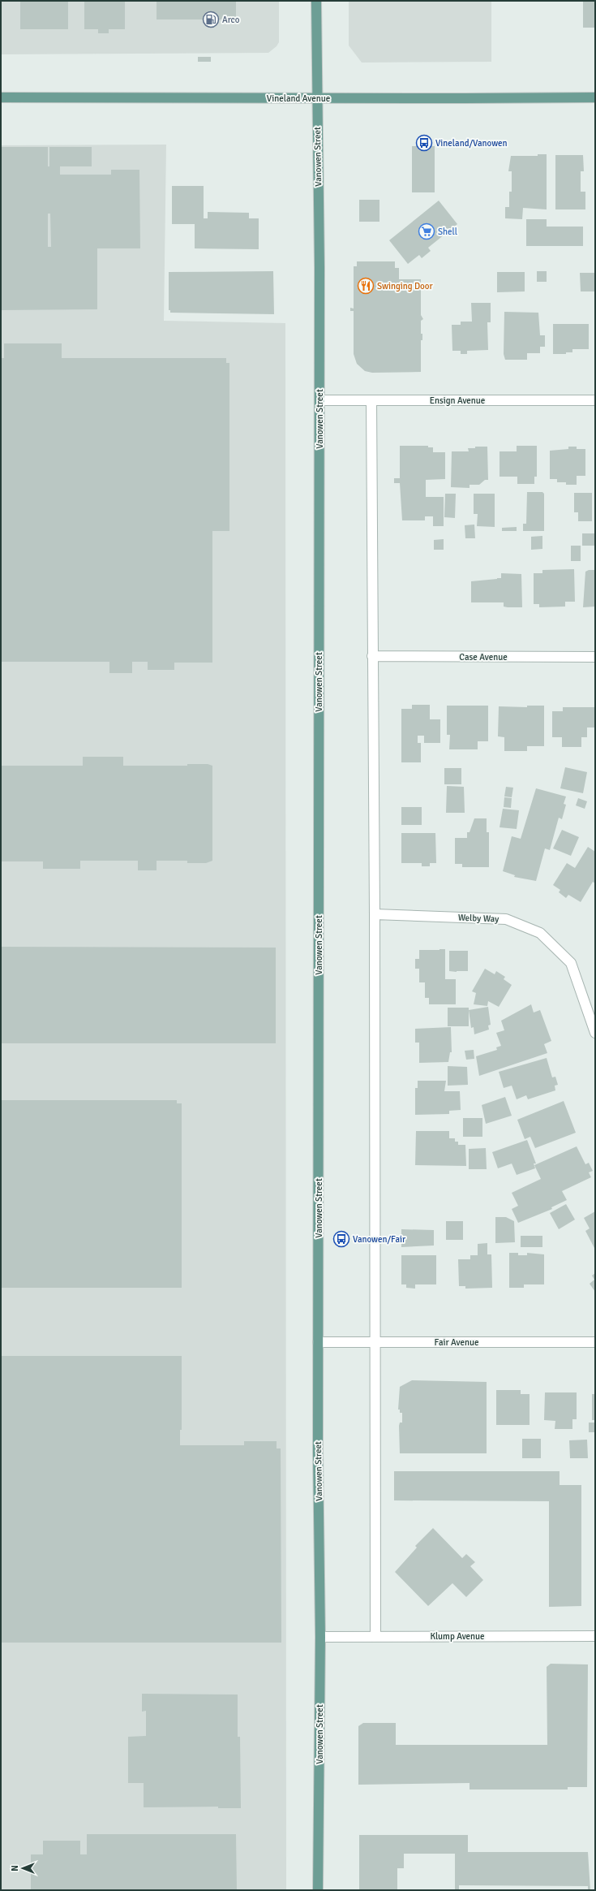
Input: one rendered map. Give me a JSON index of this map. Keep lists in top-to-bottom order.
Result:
{
  "streets": {
    "main road": ["Vineland Avenue", "Vanowen Street"],
    "street": [
      "Ensign Avenue",
      "Case Avenue",
      "Welby Way",
      "Fair Avenue",
      "Klump Avenue"
    ]
  },
  "crossings": [
    ["Vineland Avenue", "Vanowen Street"],
    ["Vanowen Street", "Ensign Avenue"],
    ["Vanowen Street", "Fair Avenue"],
    ["Vanowen Street", "Klump Avenue"]
  ],
  "places": {
    "fuel station": ["Arco"],
    "bus stop": ["Vineland/Vanowen", "Vanowen/Fair"],
    "supermarket": ["Shell"],
    "restaurant": ["Swinging Door"]
  },
  "north": "left"
}
